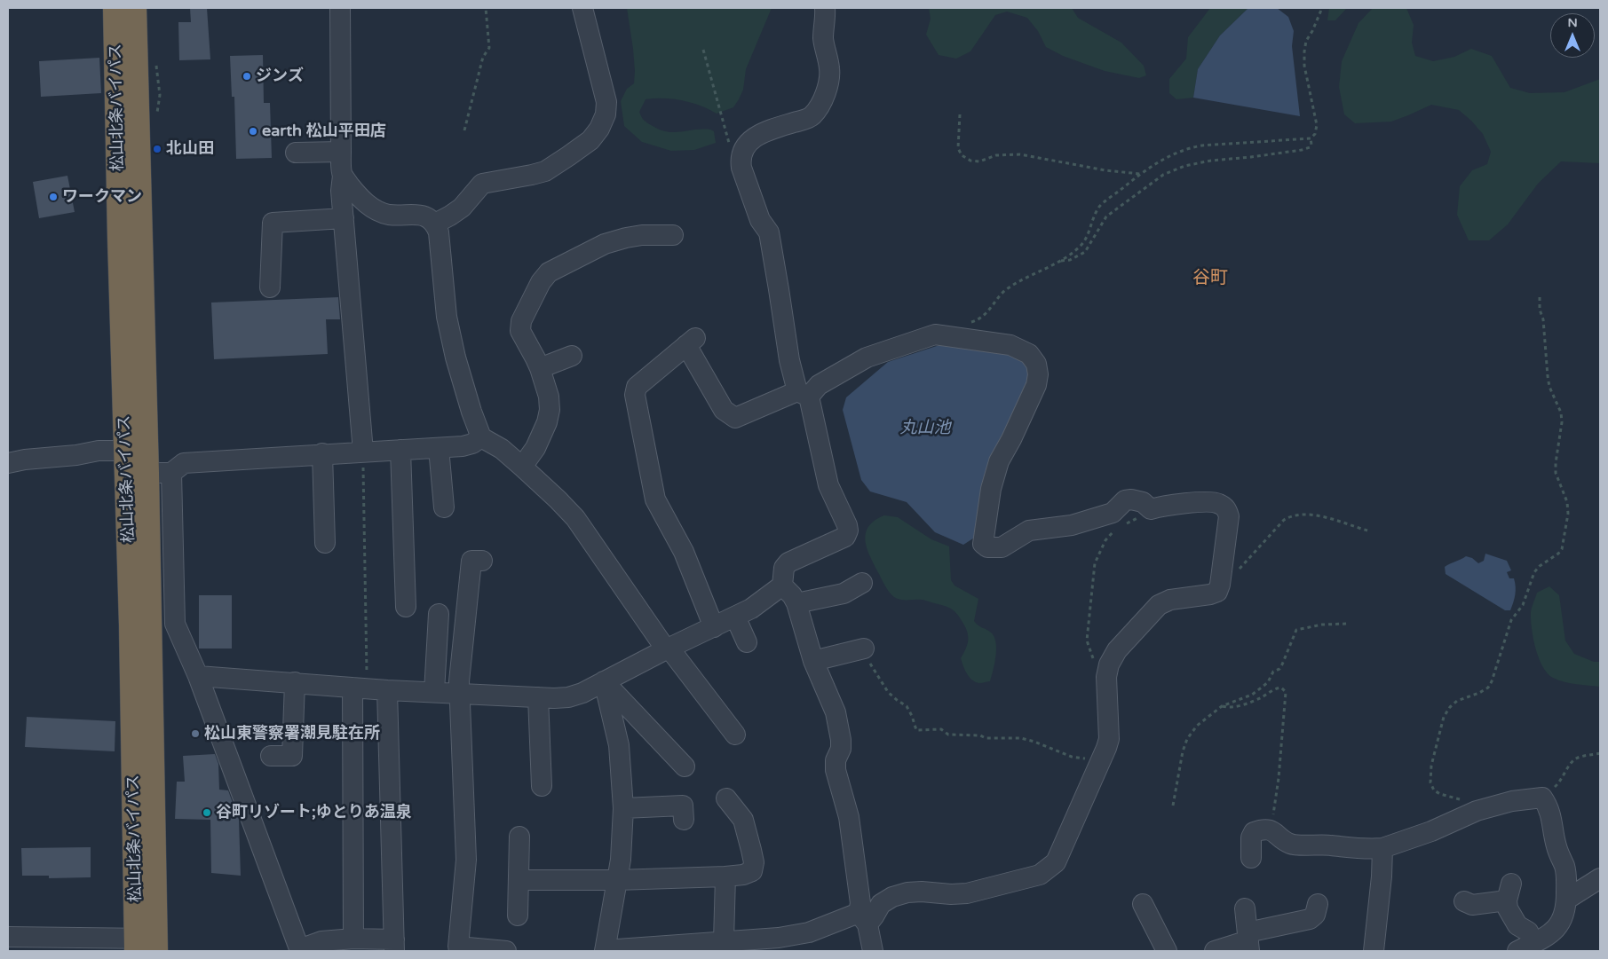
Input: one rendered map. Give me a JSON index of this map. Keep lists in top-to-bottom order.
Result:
{
  "streets": {
    "highway": ["松山北条バイパス"]
  },
  "districts": ["谷町"],
  "water": ["丸山池"],
  "places": [
    "ジンズ",
    "earth 松山平田店",
    "北山田",
    "ワークマン",
    "松山東警察署潮見駐在所",
    "谷町リゾート;ゆとりあ温泉"
  ],
  "north": "top"
}
